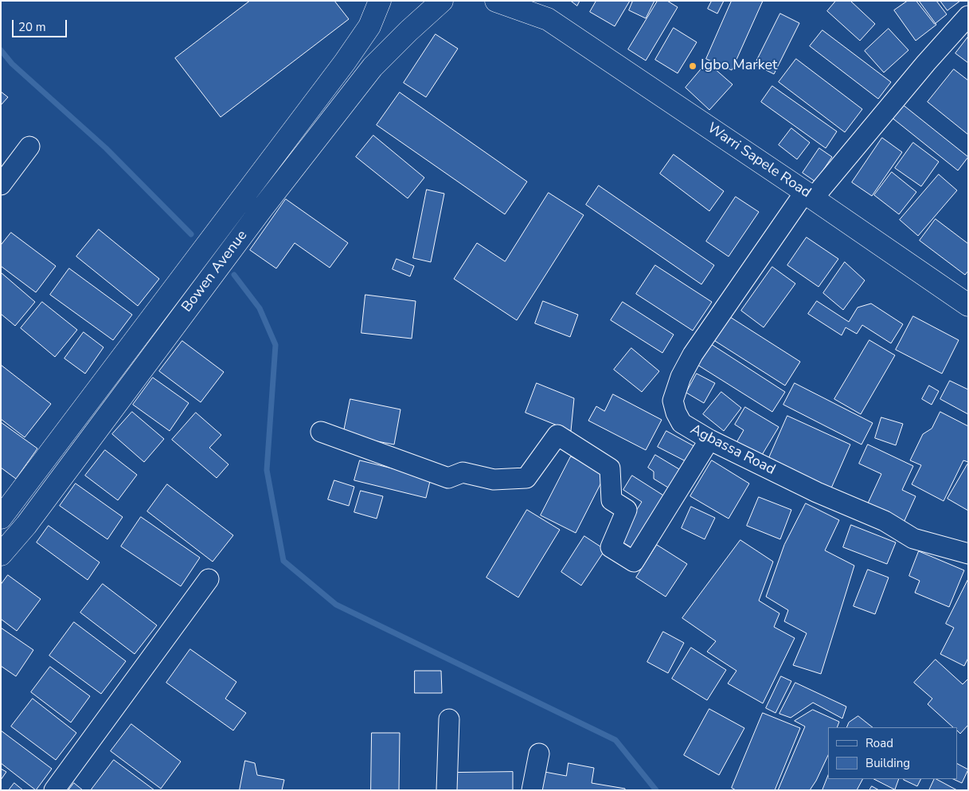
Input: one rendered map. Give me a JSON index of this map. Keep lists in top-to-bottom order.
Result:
{
  "streets": {
    "main road": ["Warri Sapele Road", "Bowen Avenue"],
    "street": ["Agbassa Road"]
  },
  "crossings": [
    ["Warri Sapele Road", "Agbassa Road"]
  ],
  "places": ["Igbo Market"],
  "legend": ["Road", "Building"],
  "scale_bar": "20 m"
}
